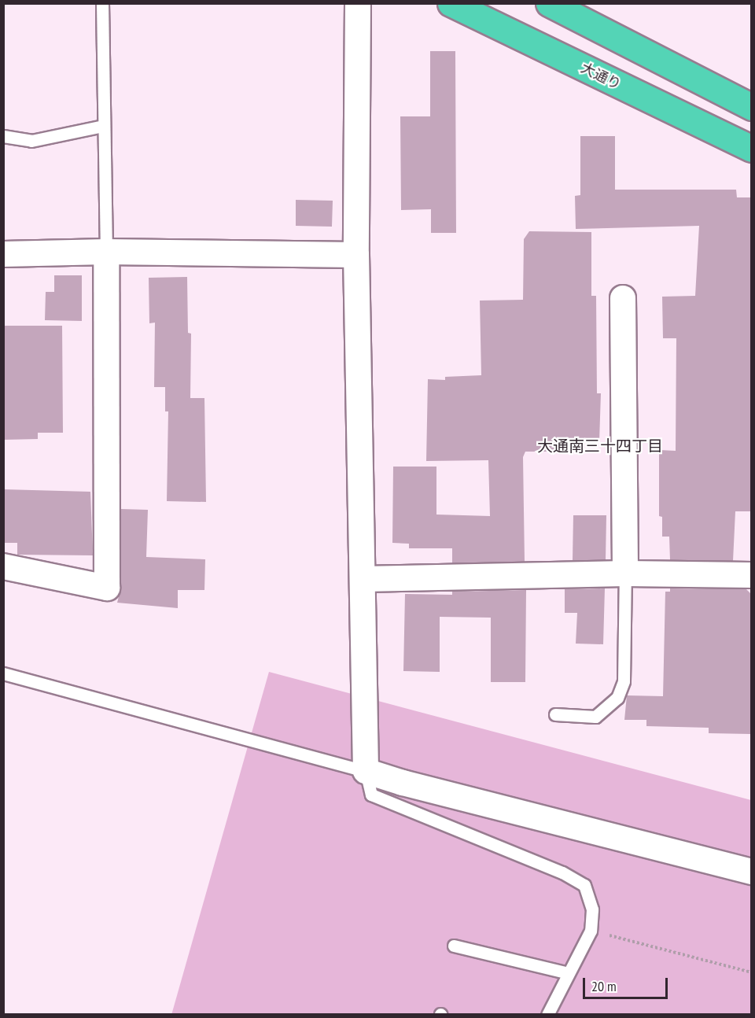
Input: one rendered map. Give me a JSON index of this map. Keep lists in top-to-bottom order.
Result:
{
  "streets": {
    "highway": ["大通り"]
  },
  "districts": ["大通南三十四丁目"],
  "scale_bar": "20 m"
}
